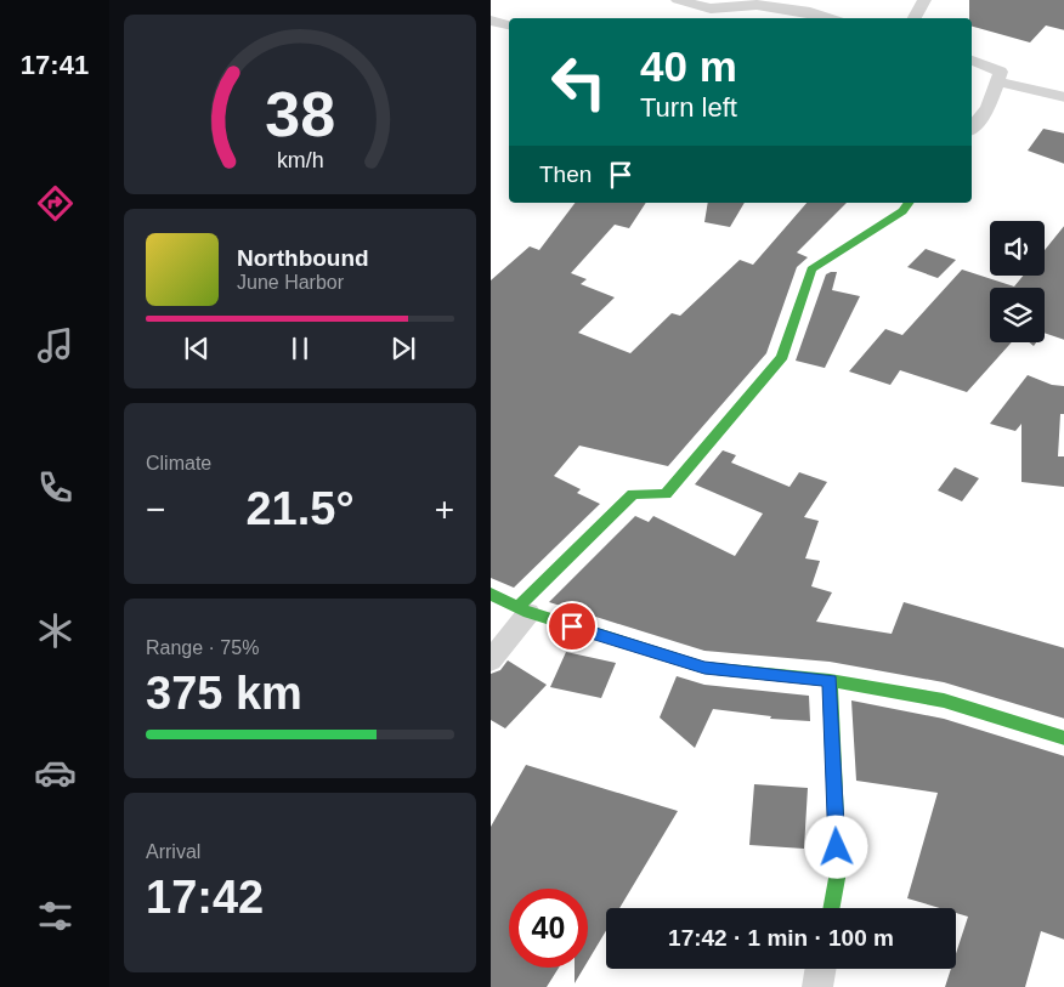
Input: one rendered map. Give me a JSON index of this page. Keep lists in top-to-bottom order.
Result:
{
  "page": {
    "tabs": "17:41",
    "turn": ["40 m", "Turn left"],
    "then": "Then",
    "song": ["Northbound", "June Harbor"],
    "tile": [
      "Climate",
      ["Range · 75%", "375 km"],
      ["Arrival", "17:42"]
    ],
    "heat": ["−", "21.5°", "+"],
    "limit": "40",
    "trip": "17:42 · 1 min · 100 m",
    "gauge": ["38", "km/h"]
  }
}
